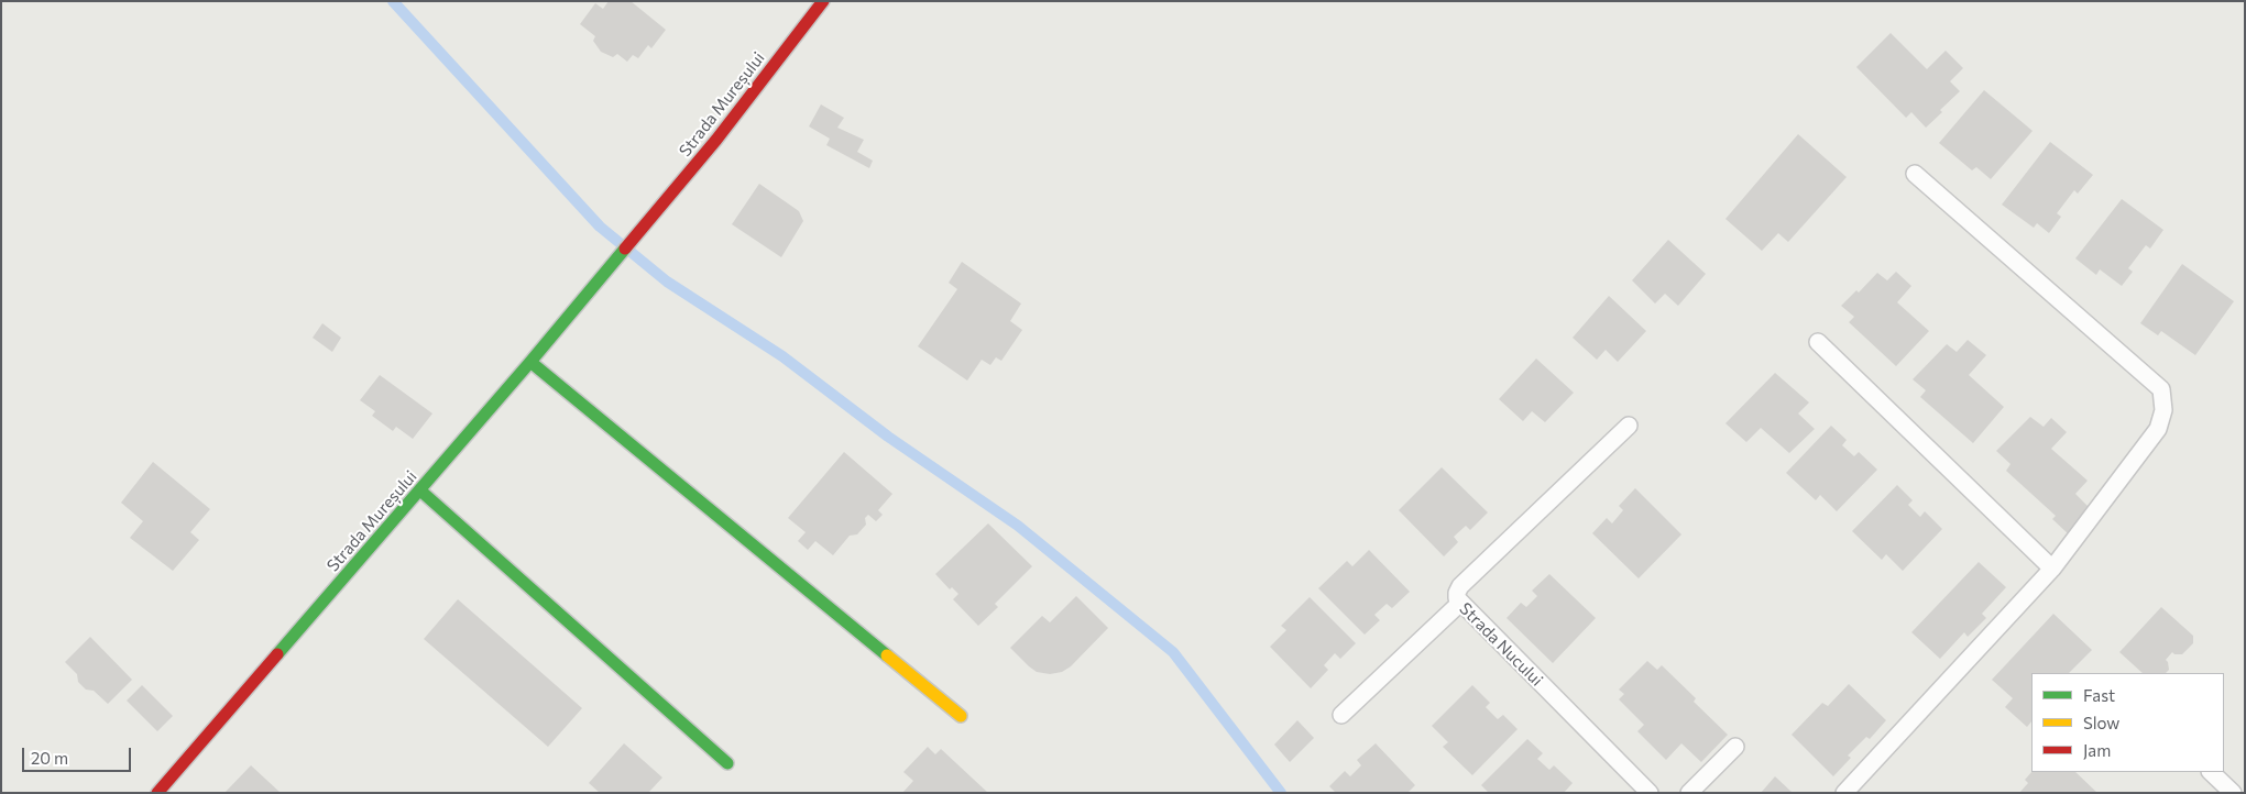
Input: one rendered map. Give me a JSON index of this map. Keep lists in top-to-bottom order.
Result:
{
  "streets": {
    "street": ["Strada Mureșului"],
    "lane": ["Strada Nucului"]
  },
  "legend": ["Fast", "Slow", "Jam"],
  "scale_bar": "20 m"
}
